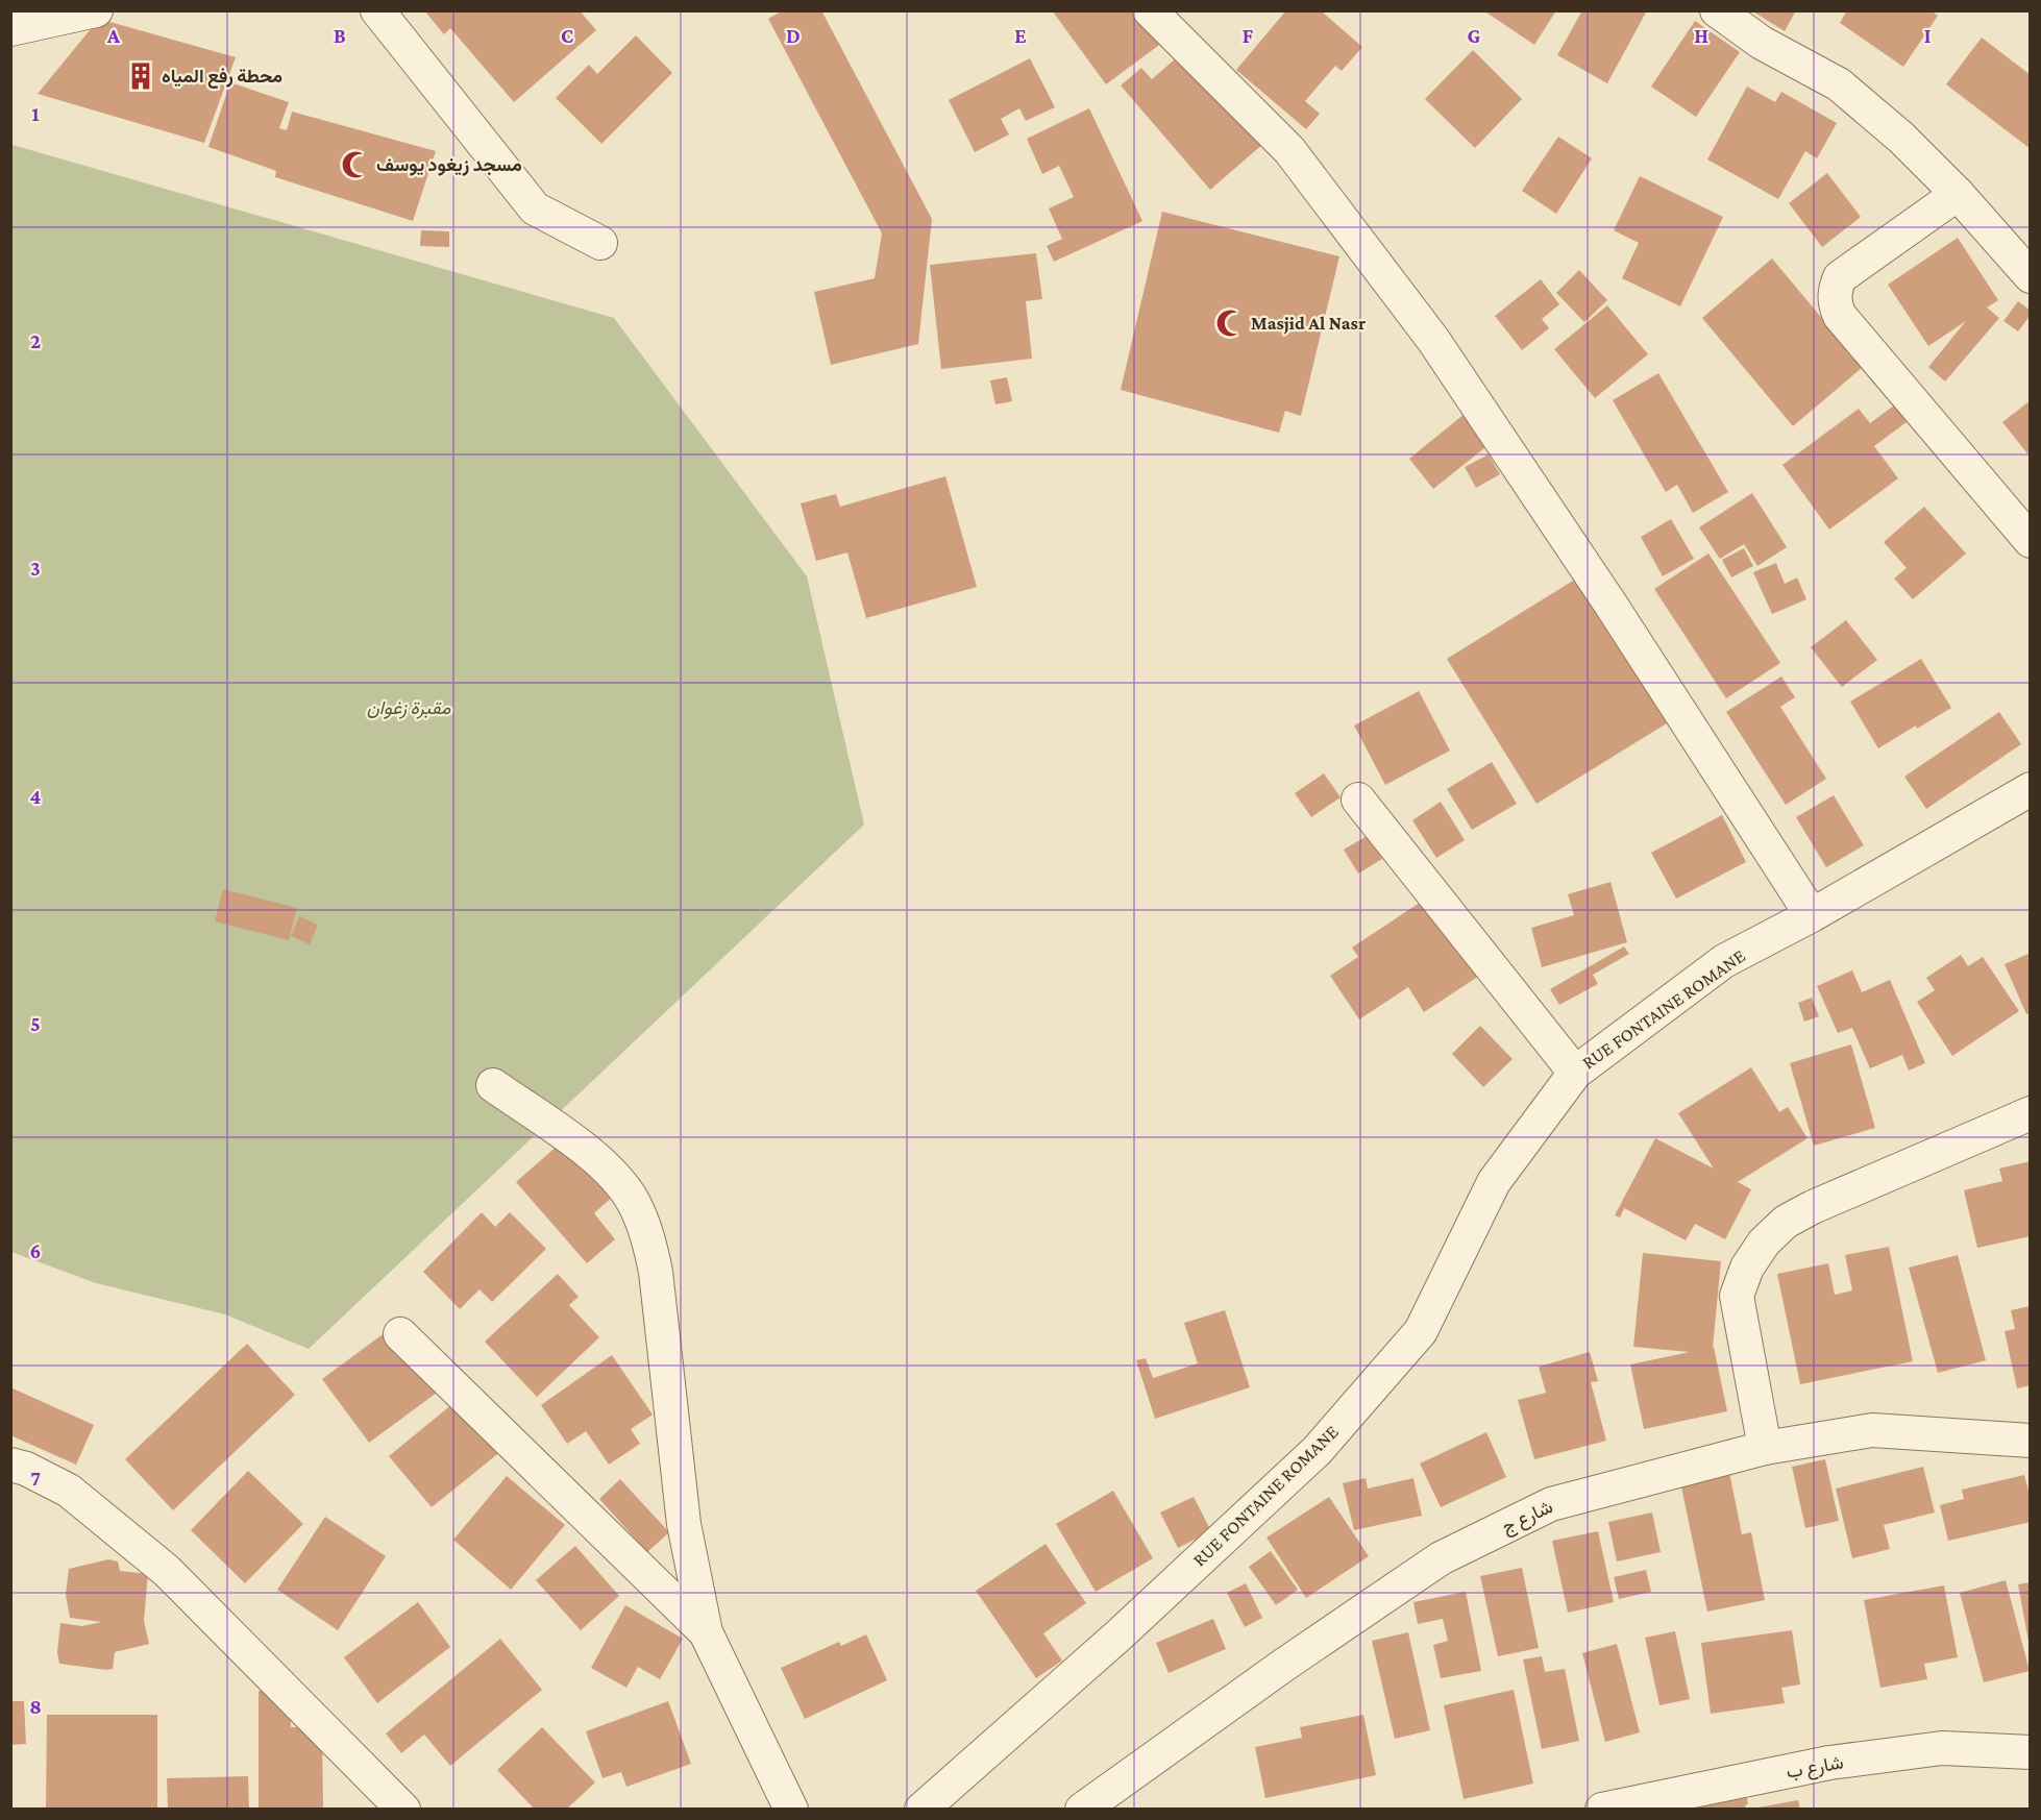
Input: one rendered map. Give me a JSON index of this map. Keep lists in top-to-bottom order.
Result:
{
  "streets": {
    "street": ["RUE FONTAINE ROMANE", "شارع ج", "شارع ب"]
  },
  "parks": ["مقبرة زغوان"],
  "places": {
    "building": ["محطة رفع المياه"],
    "mosque": ["مسجد زيغود يوسف", "Masjid Al Nasr"]
  },
  "grid": {
    "columns": [
      "A",
      "B",
      "C",
      "D",
      "E",
      "F",
      "G",
      "H",
      "I"
    ],
    "rows": [
      "1",
      "2",
      "3",
      "4",
      "5",
      "6",
      "7",
      "8"
    ]
  }
}
